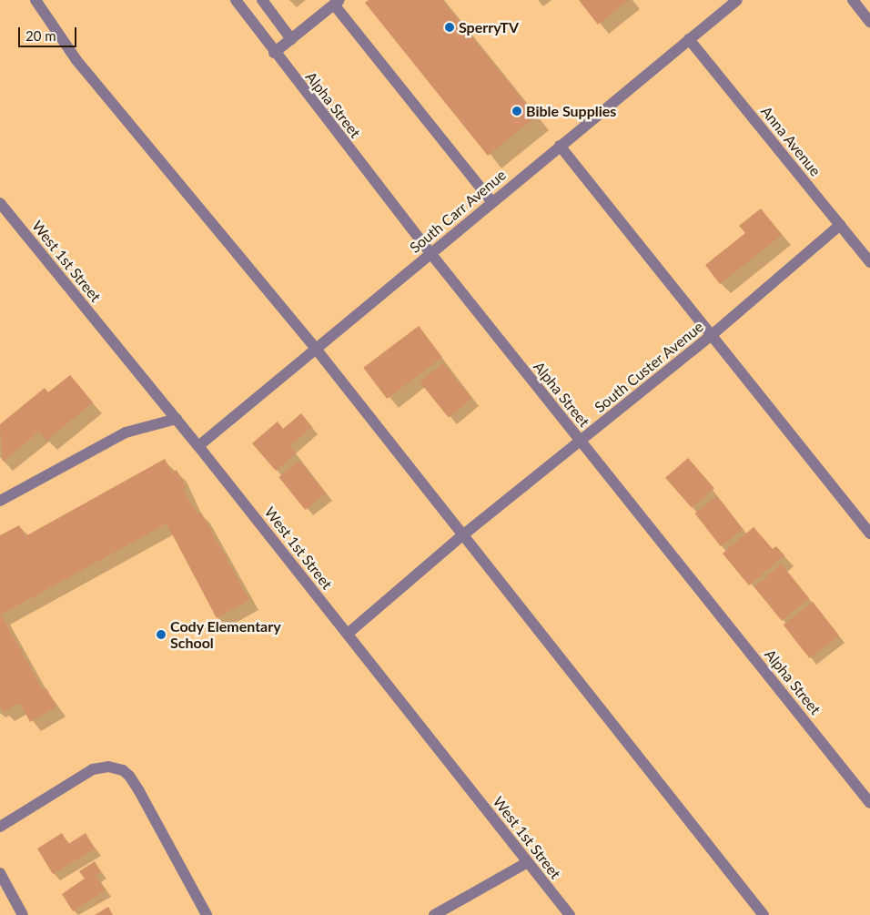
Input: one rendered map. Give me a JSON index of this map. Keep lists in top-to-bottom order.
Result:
{
  "streets": {
    "street": [
      "Alpha Street",
      "Anna Avenue",
      "South Carr Avenue",
      "West 1st Street",
      "South Custer Avenue"
    ]
  },
  "crossings": [
    ["Alpha Street", "South Carr Avenue"],
    ["Alpha Street", "South Custer Avenue"],
    ["Anna Avenue", "South Carr Avenue"],
    ["Anna Avenue", "South Custer Avenue"],
    ["South Carr Avenue", "West 1st Street"],
    ["West 1st Street", "South Custer Avenue"]
  ],
  "places": ["SperryTV", "Bible Supplies", "Cody Elementary School"],
  "scale_bar": "20 m"
}
